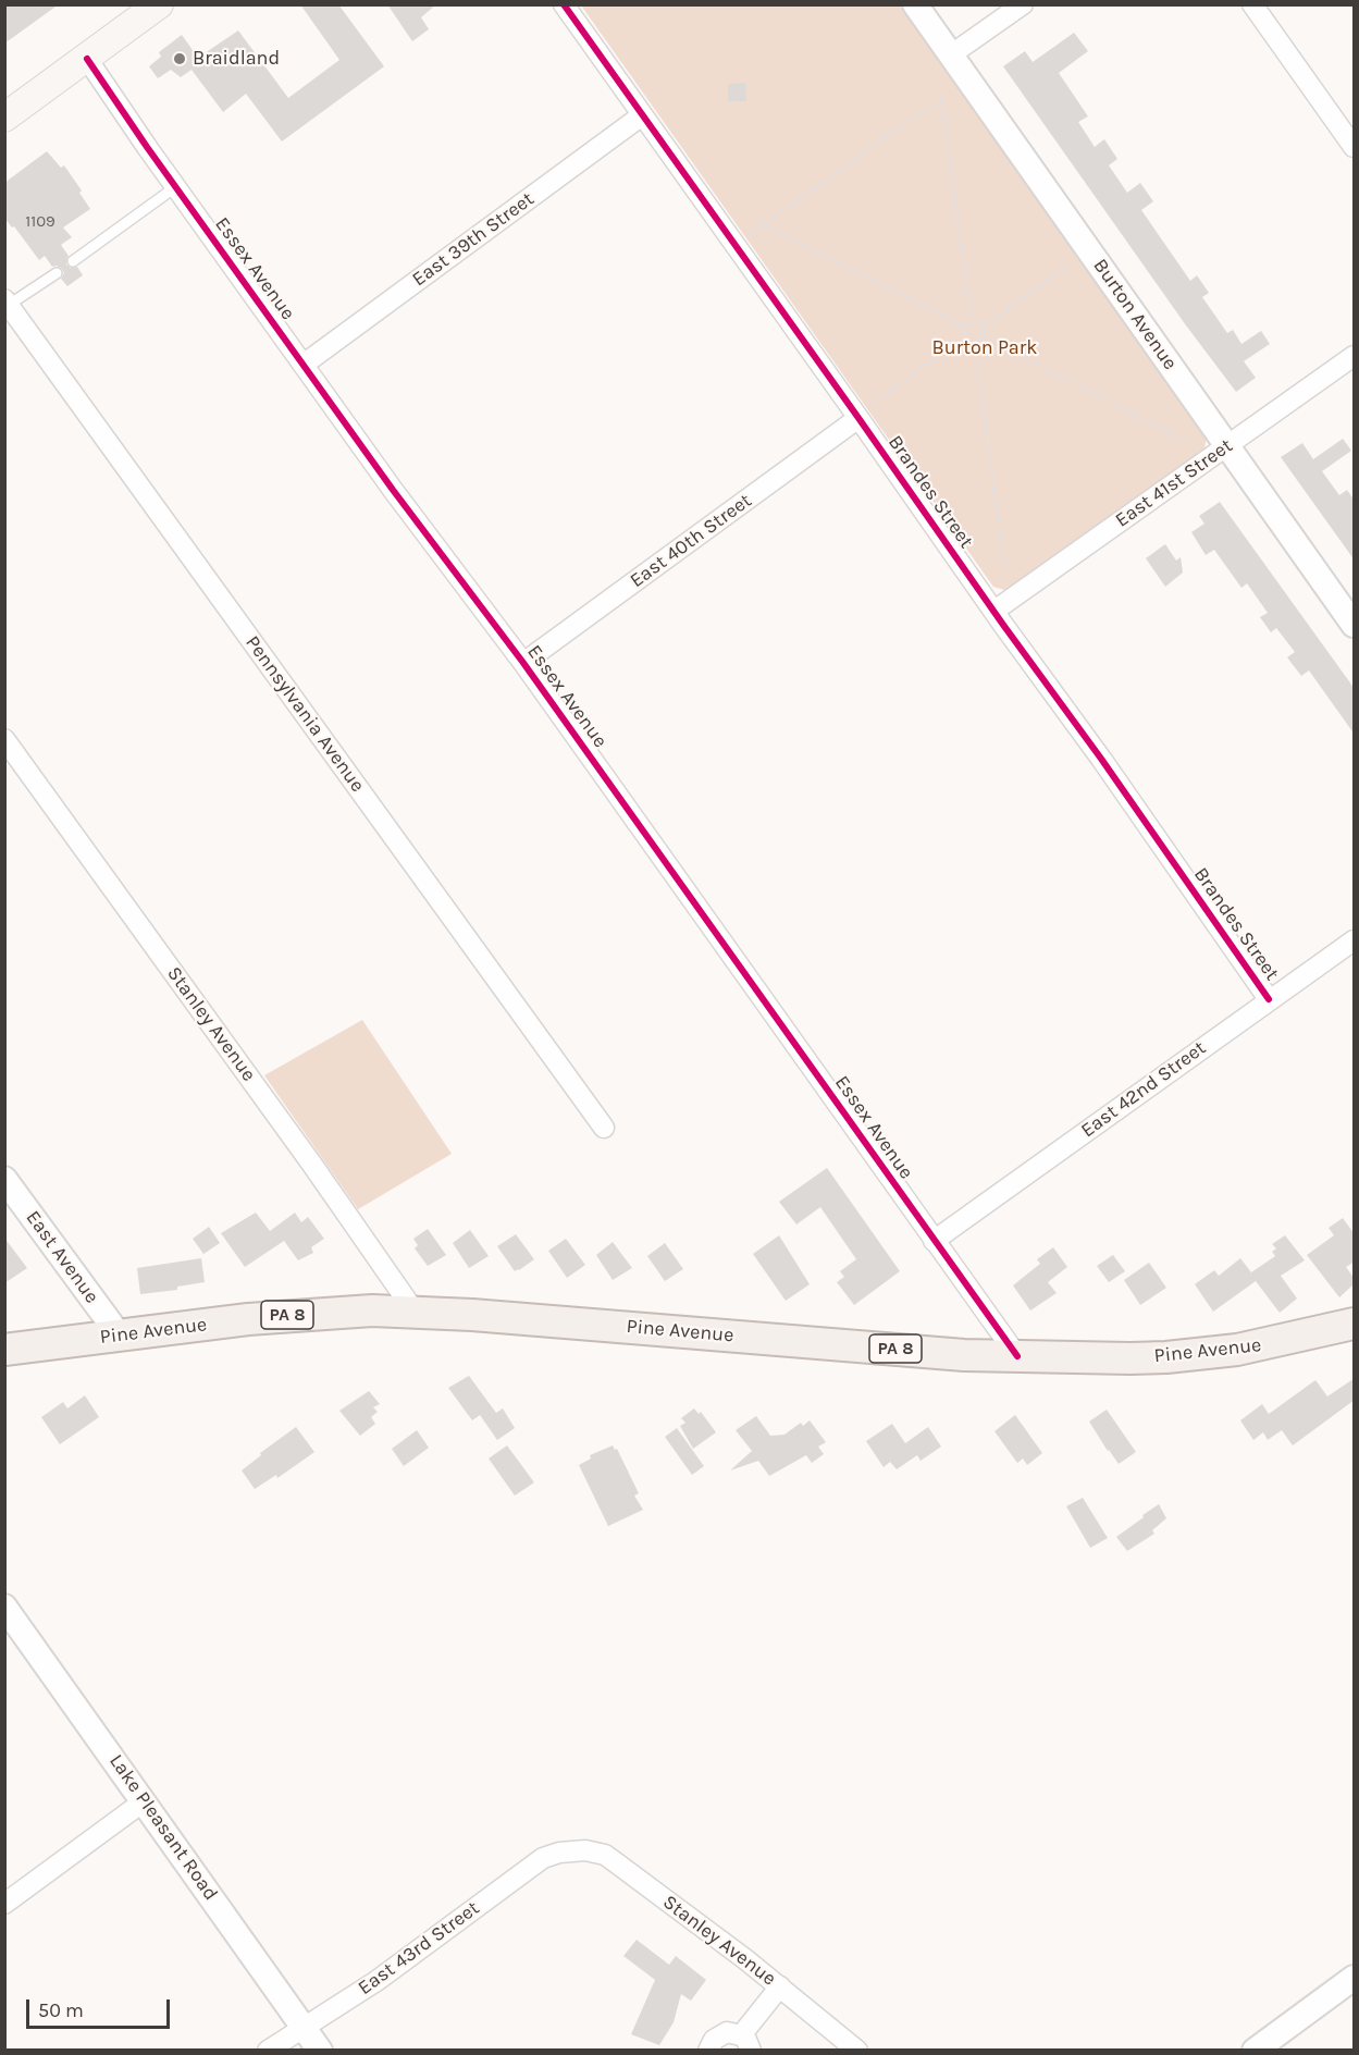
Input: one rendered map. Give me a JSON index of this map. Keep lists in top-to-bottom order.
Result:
{
  "streets": {
    "main road": ["PA 8", "Pine Avenue"],
    "street": [
      "East 39th Street",
      "Essex Avenue",
      "Burton Avenue",
      "East 41st Street",
      "Brandes Street",
      "East 40th Street",
      "Pennsylvania Avenue",
      "Stanley Avenue",
      "East 42nd Street",
      "East Avenue",
      "Lake Pleasant Road",
      "East 43rd Street"
    ]
  },
  "crossings": [
    ["East 39th Street", "Essex Avenue"],
    ["East 39th Street", "Brandes Street"],
    ["Essex Avenue", "East 40th Street"],
    ["Essex Avenue", "East 42nd Street"],
    ["Essex Avenue", "Pine Avenue"],
    ["Burton Avenue", "East 41st Street"],
    ["East 41st Street", "Brandes Street"],
    ["Brandes Street", "East 40th Street"],
    ["Brandes Street", "East 42nd Street"],
    ["Stanley Avenue", "Pine Avenue"],
    ["Stanley Avenue", "East 43rd Street"],
    ["East Avenue", "Pine Avenue"],
    ["Lake Pleasant Road", "East 43rd Street"]
  ],
  "parks": ["Burton Park"],
  "places": ["Braidland"],
  "house_numbers": ["1109"],
  "scale_bar": "50 m"
}
